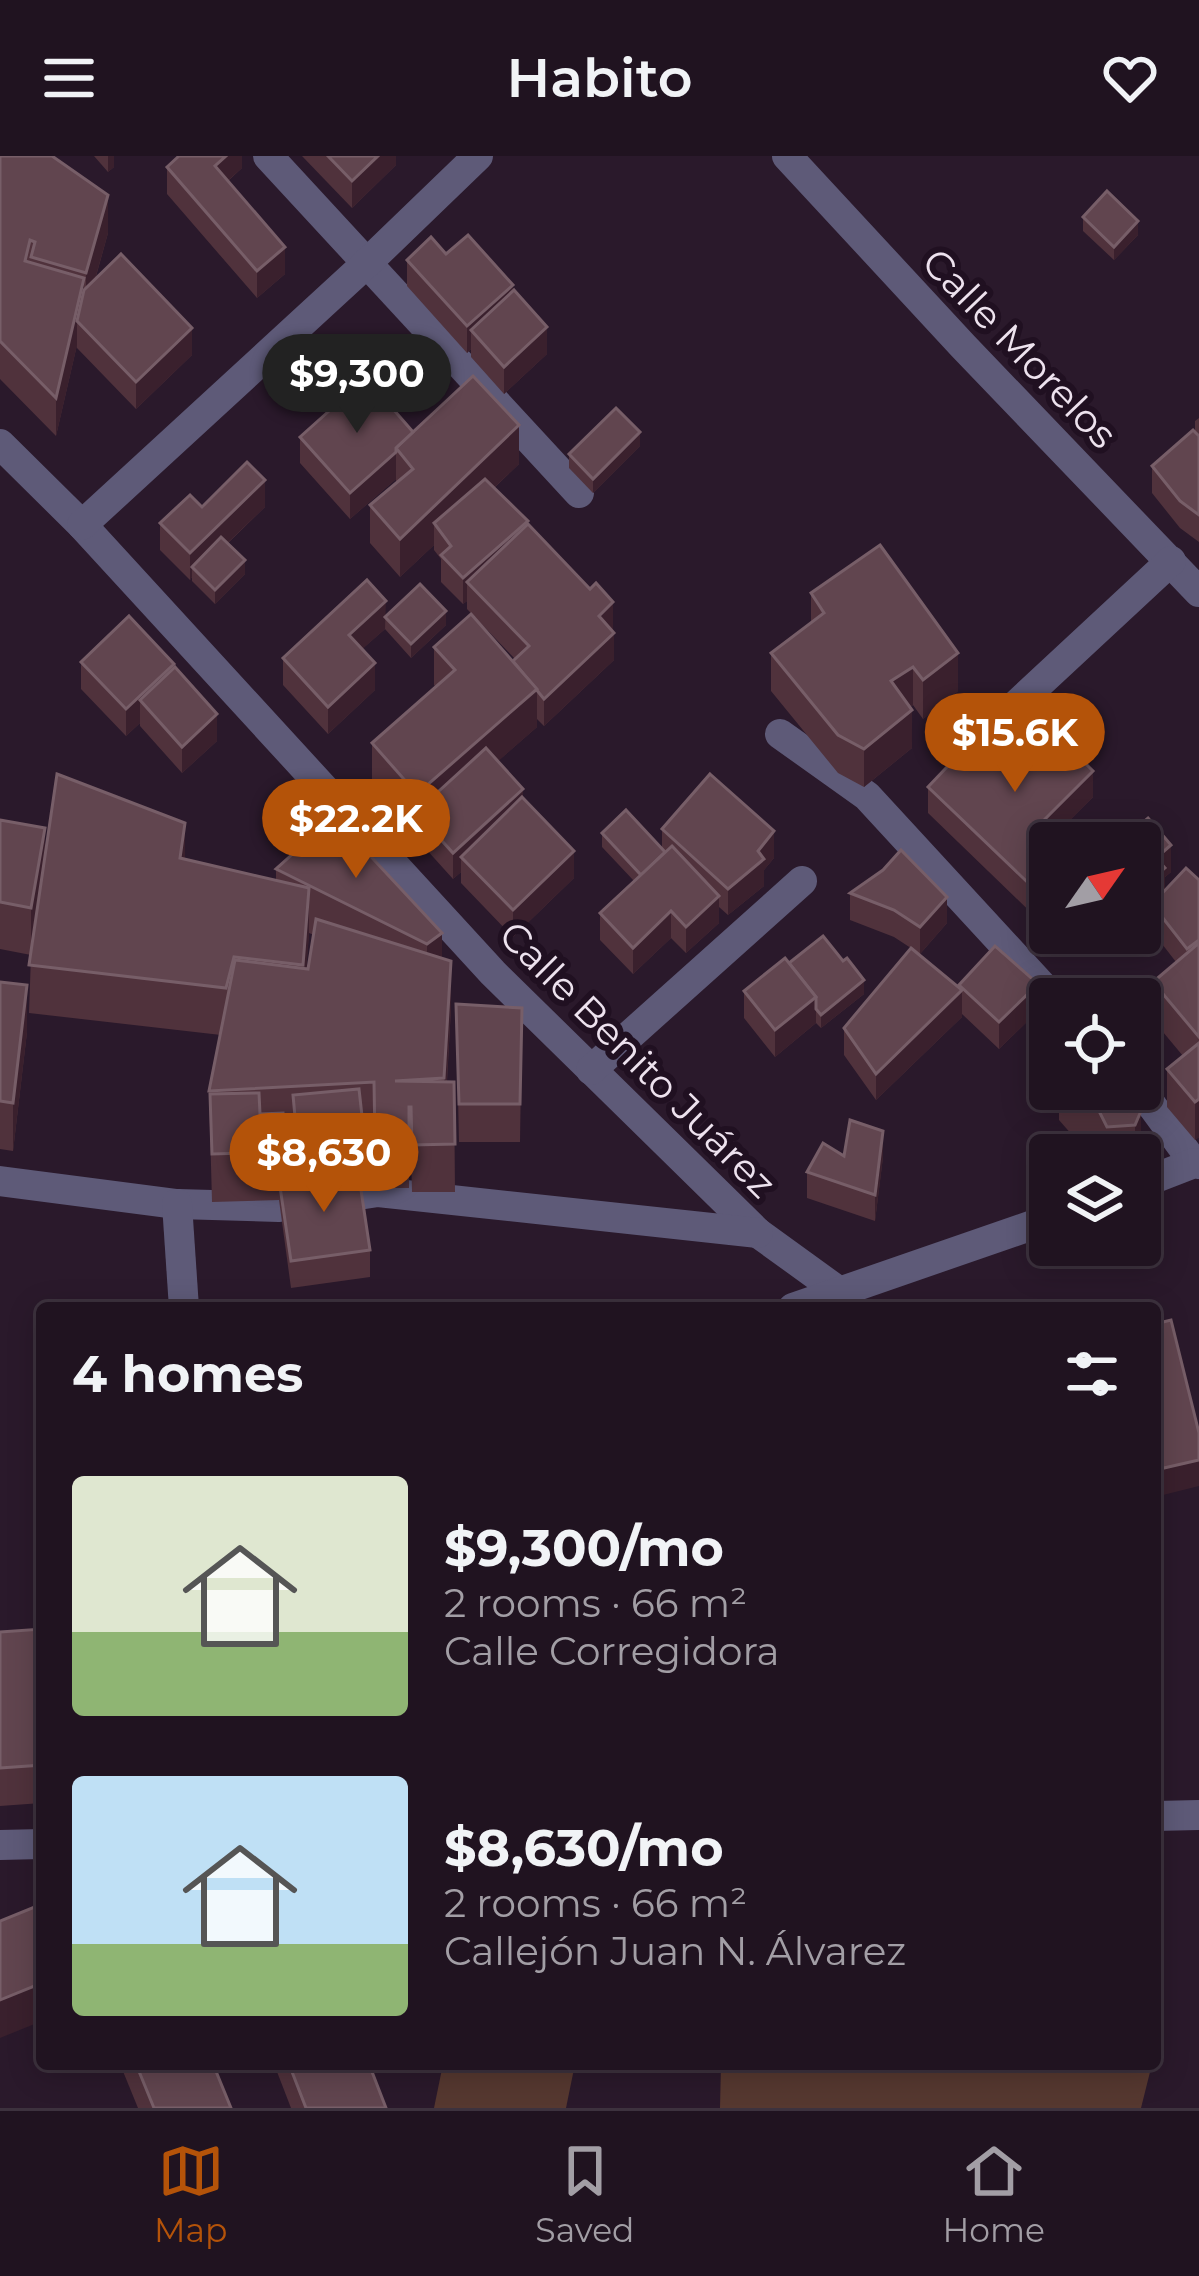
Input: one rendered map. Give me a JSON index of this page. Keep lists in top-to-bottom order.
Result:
{
  "streets": {
    "street": ["Calle Morelos", "Calle Benito Juárez"]
  },
  "north": "top right",
  "page": {
    "header": "Habito",
    "price": [
      "$9,300",
      "$15.6K",
      "$22.2K",
      "$8,630"
    ],
    "heading": "4 homes",
    "list": [
      {
        "name": "$9,300/mo",
        "note": "2 rooms · 66 m² · Calle Corregidora"
      },
      {
        "name": "$8,630/mo",
        "note": "2 rooms · 66 m² · Callejón Juan N. Álvarez"
      }
    ],
    "tabs": ["Map", "Saved", "Home"]
  }
}
